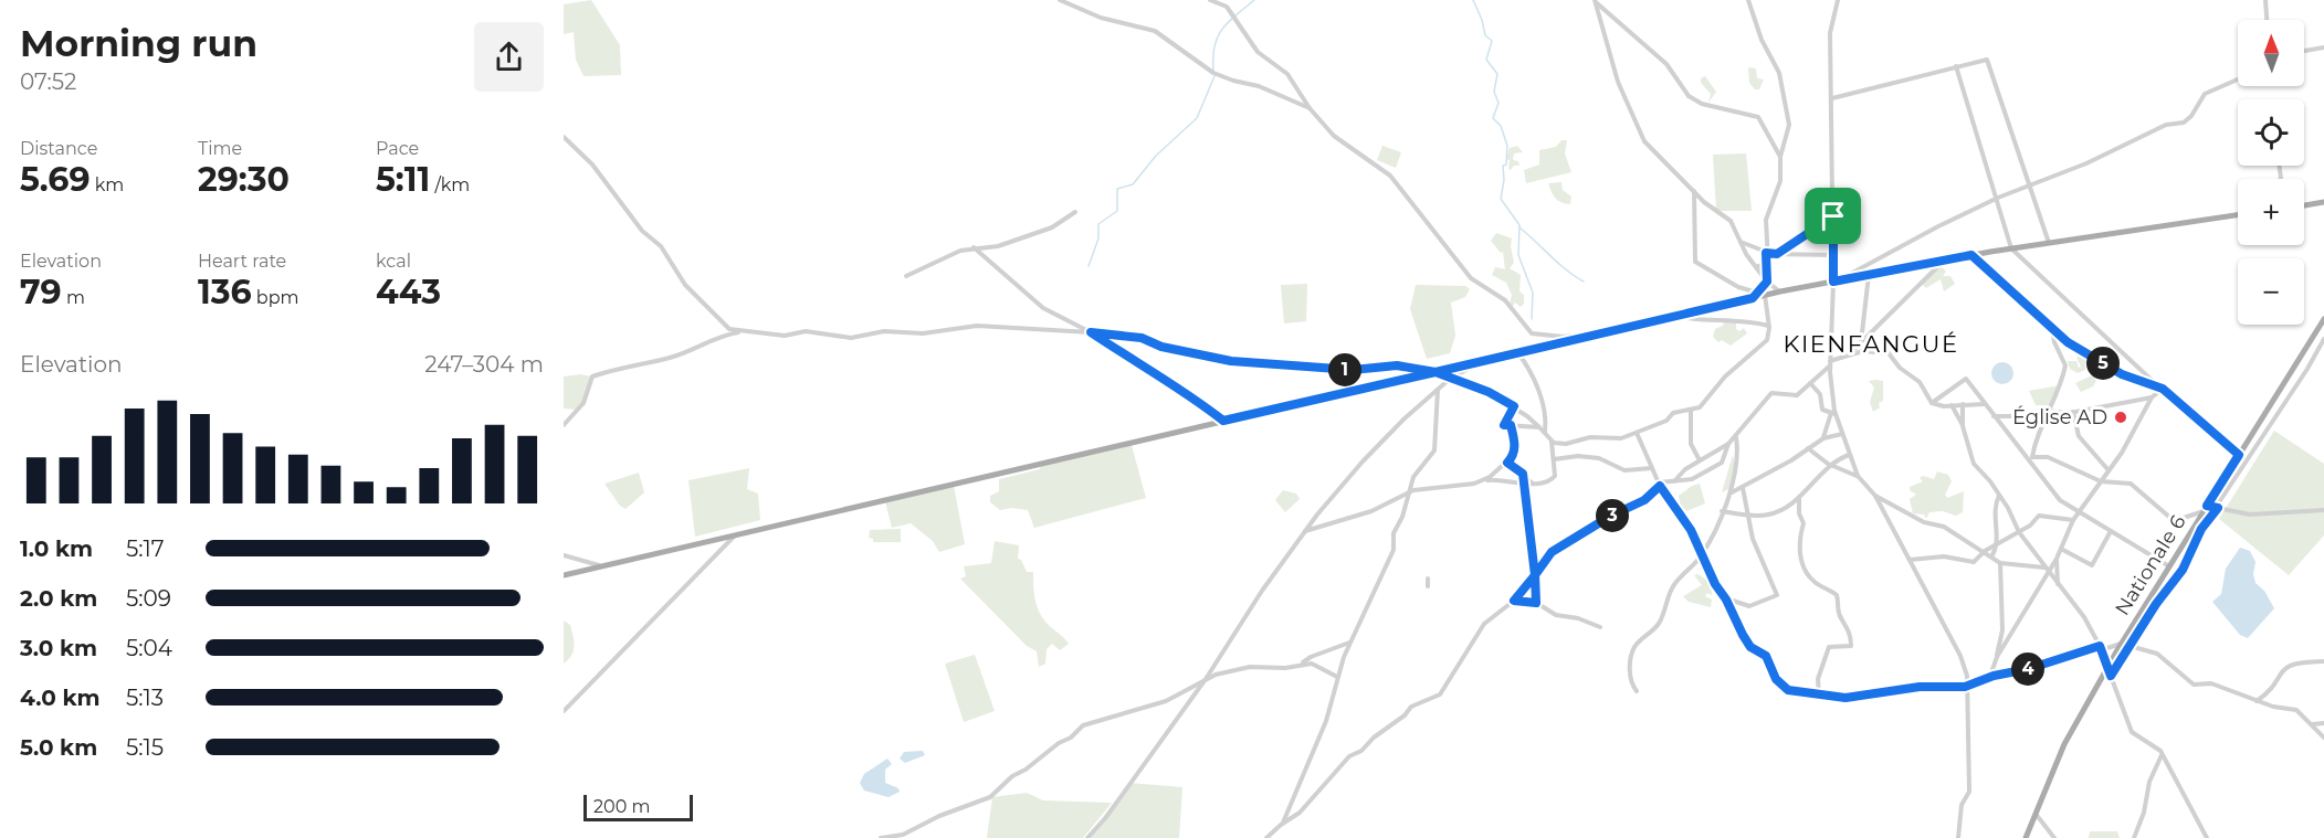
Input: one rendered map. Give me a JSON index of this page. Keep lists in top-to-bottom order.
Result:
{
  "streets": {
    "main road": ["Nationale 6"]
  },
  "districts": ["KIENFANGUÉ"],
  "places": ["Église AD"],
  "scale_bar": "200 m",
  "north": "top",
  "page": {
    "heading": ["Morning run", "07:52"],
    "map_buttons": ["+", "−"],
    "stats": [
      ["Distance", "5.69 km"],
      ["Time", "29:30"],
      ["Pace", "5:11 /km"],
      ["Elevation", "79 m"],
      ["Heart rate", "136 bpm"],
      ["kcal", "443"]
    ],
    "chart": ["Elevation", "247–304 m"],
    "pins": [
      "5",
      "1",
      "3",
      "4"
    ],
    "list": [
      {
        "name": "1.0 km",
        "note": "5:17"
      },
      {
        "name": "2.0 km",
        "note": "5:09"
      },
      {
        "name": "3.0 km",
        "note": "5:04"
      },
      {
        "name": "4.0 km",
        "note": "5:13"
      },
      {
        "name": "5.0 km",
        "note": "5:15"
      }
    ],
    "scale": "200 m"
  }
}
